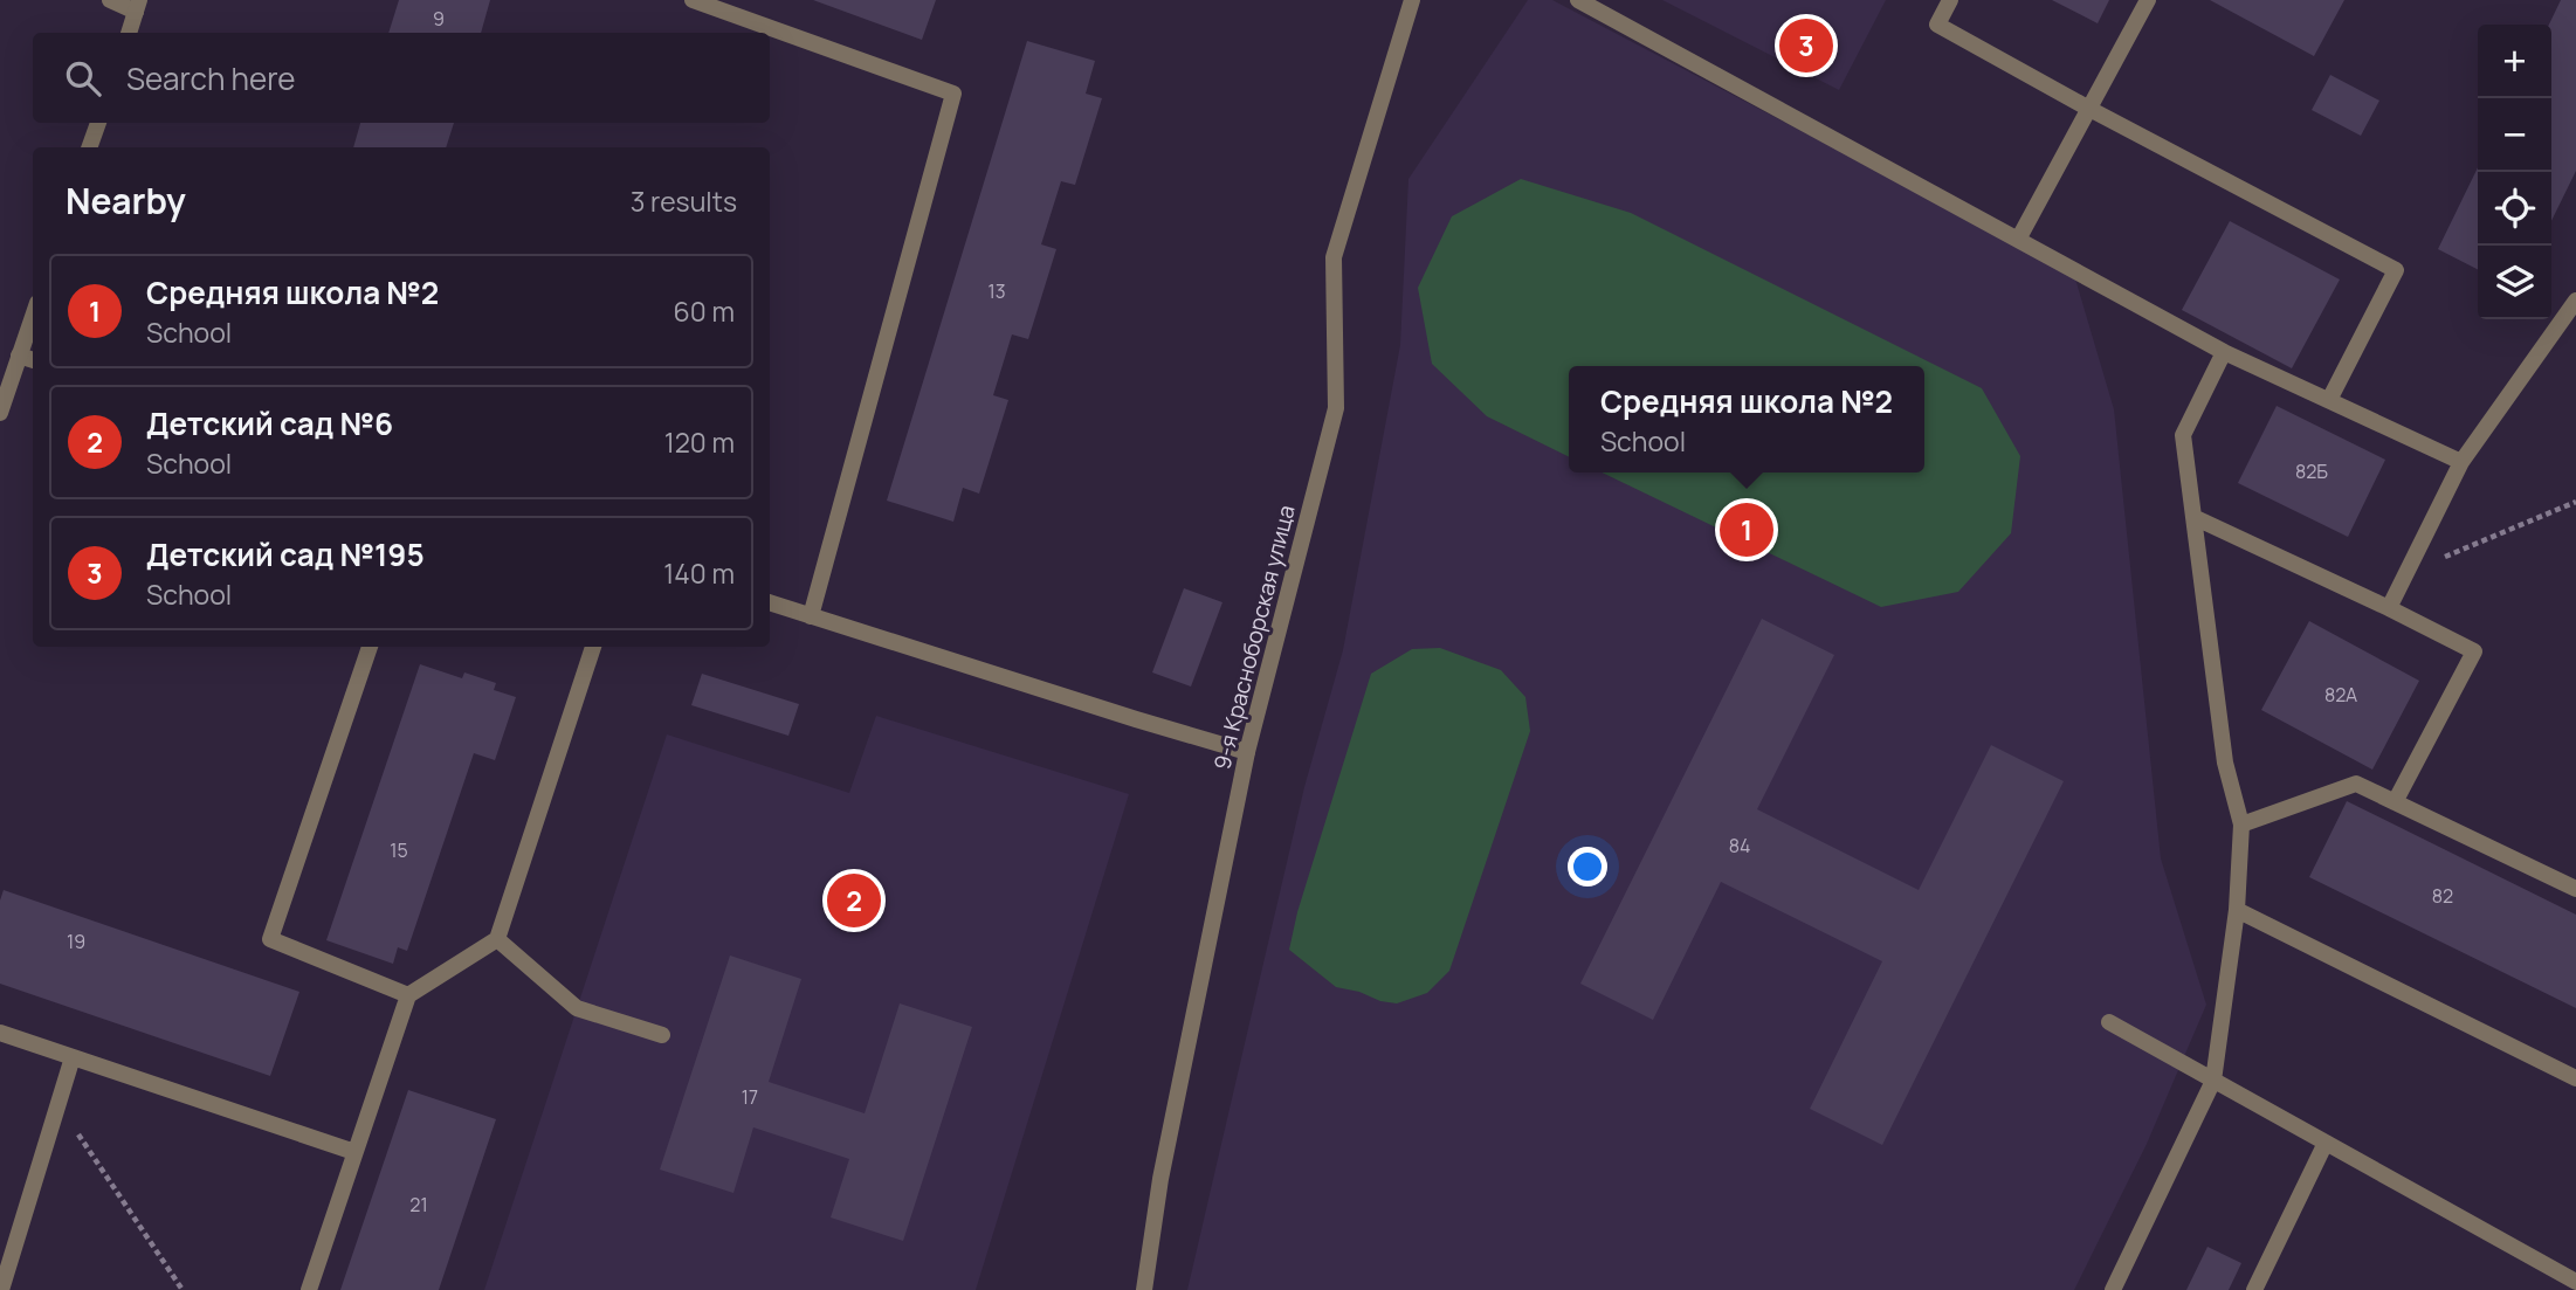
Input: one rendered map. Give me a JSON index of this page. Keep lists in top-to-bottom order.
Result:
{
  "streets": {
    "street": ["9-я Красноборская улица"]
  },
  "house_numbers": [
    "9",
    "13",
    "82Б",
    "82А",
    "84",
    "15",
    "82",
    "19",
    "17",
    "21"
  ],
  "page": {
    "pins": ["3", "1", "2"],
    "map_buttons": ["+", "−"],
    "search": "Search here",
    "heading": ["Nearby", "3 results"],
    "list": [
      {
        "mark": "1",
        "name": "Средняя школа №2",
        "note": "School",
        "value": "60 m"
      },
      {
        "mark": "2",
        "name": "Детский сад №6",
        "note": "School",
        "value": "120 m"
      },
      {
        "mark": "3",
        "name": "Детский сад №195",
        "note": "School",
        "value": "140 m"
      }
    ],
    "popup": ["Средняя школа №2", "School"]
  }
}
